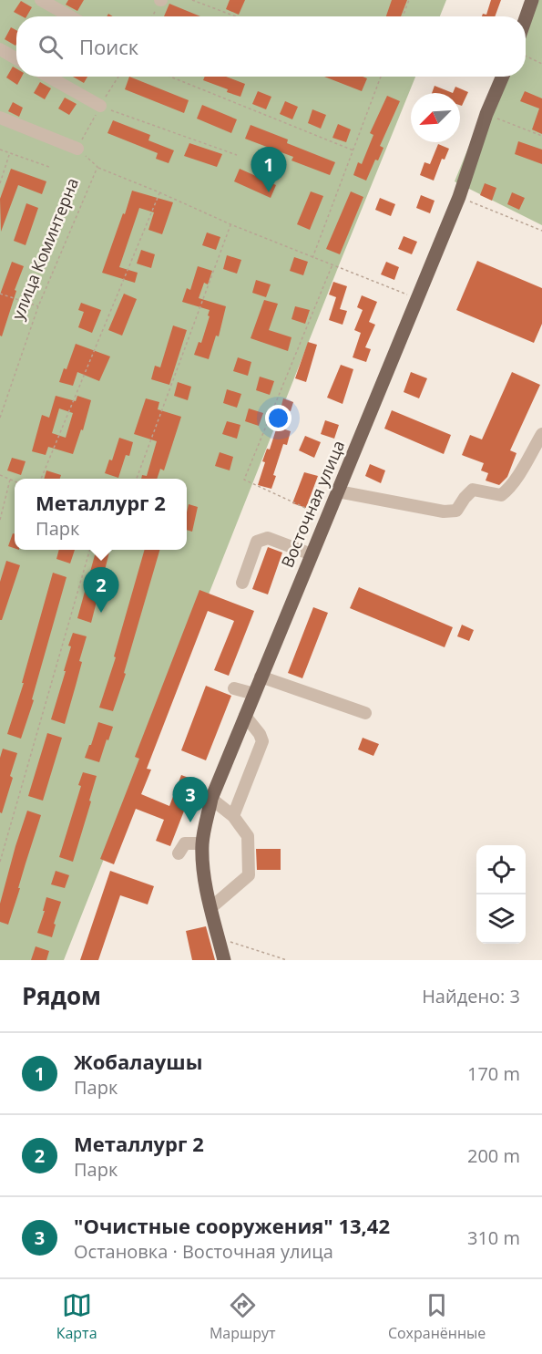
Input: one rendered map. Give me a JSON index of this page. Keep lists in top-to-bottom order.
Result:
{
  "streets": {
    "main road": ["Восточная улица"],
    "path": ["улица Коминтерна"]
  },
  "north": "bottom left",
  "page": {
    "search": "Поиск",
    "pins": ["1", "2", "3"],
    "popup": ["Металлург 2", "Парк"],
    "heading": ["Рядом", "Найдено: 3"],
    "list": [
      {
        "mark": "1",
        "name": "Жобалаушы",
        "note": "Парк",
        "value": "170 m"
      },
      {
        "mark": "2",
        "name": "Металлург 2",
        "note": "Парк",
        "value": "200 m"
      },
      {
        "mark": "3",
        "name": "\"Очистные сооружения\" 13,42",
        "note": "Остановка · Восточная улица",
        "value": "310 m"
      }
    ],
    "nav": ["Карта", "Маршрут", "Сохранённые"]
  }
}
